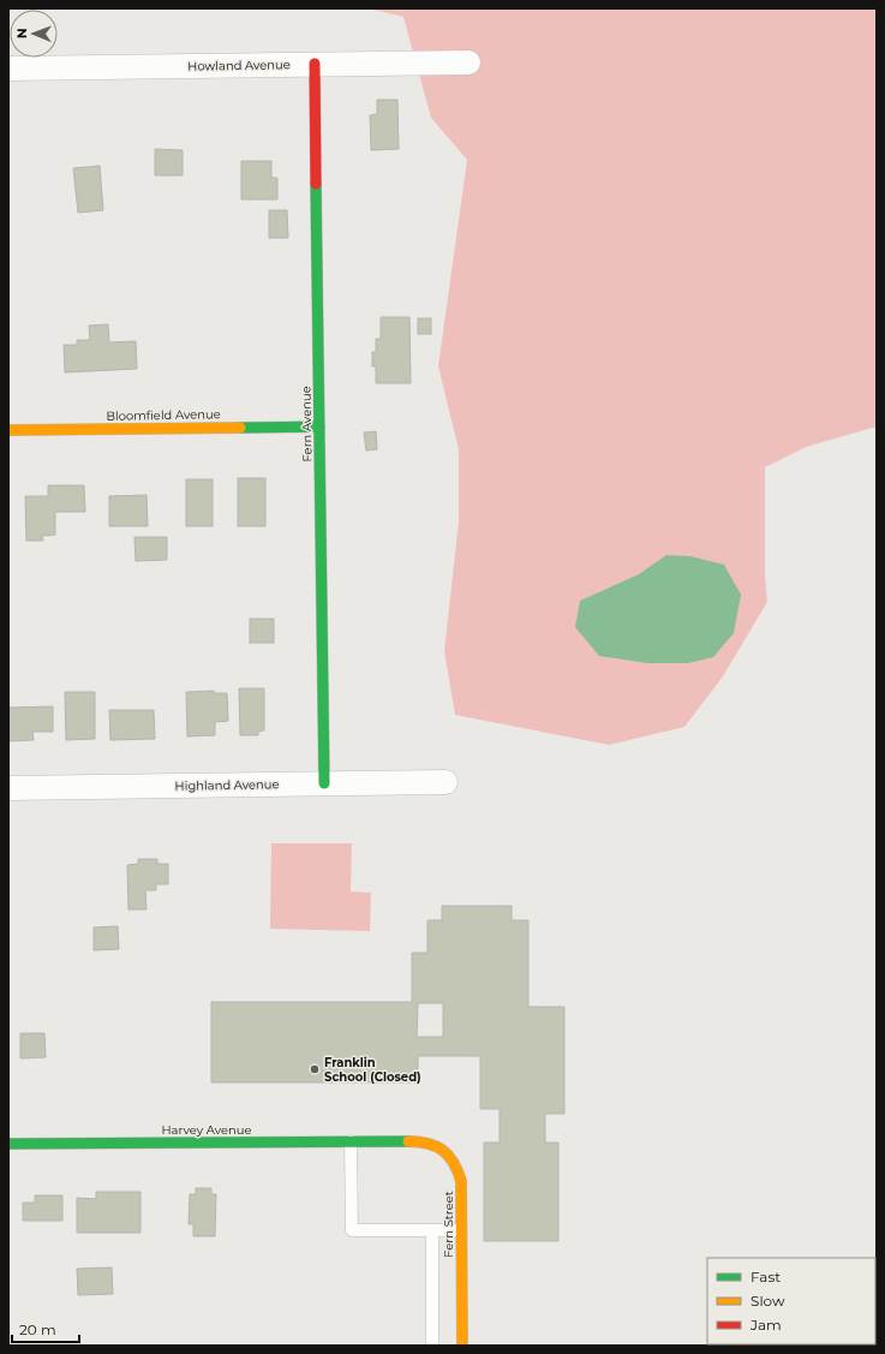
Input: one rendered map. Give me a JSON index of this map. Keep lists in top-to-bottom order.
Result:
{
  "streets": {
    "street": [
      "Howland Avenue",
      "Bloomfield Avenue",
      "Fern Avenue",
      "Highland Avenue",
      "Harvey Avenue",
      "Fern Street"
    ]
  },
  "crossings": [
    ["Howland Avenue", "Fern Avenue"],
    ["Bloomfield Avenue", "Fern Avenue"],
    ["Fern Avenue", "Highland Avenue"],
    ["Harvey Avenue", "Fern Street"]
  ],
  "places": ["Franklin School (Closed)"],
  "legend": ["Fast", "Slow", "Jam"],
  "scale_bar": "20 m",
  "north": "left"
}
